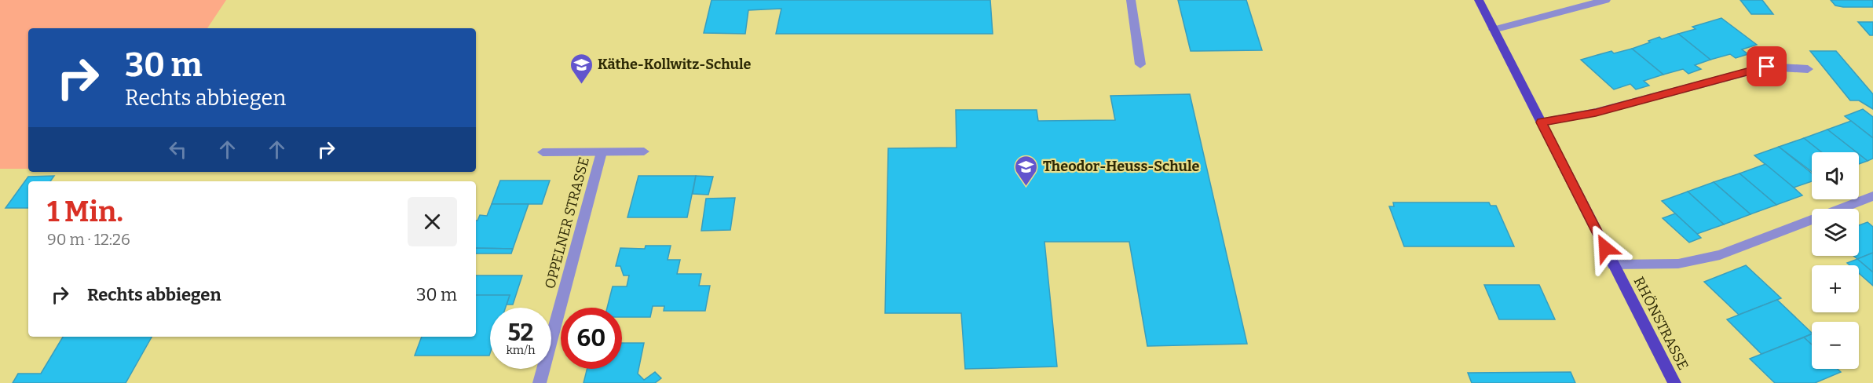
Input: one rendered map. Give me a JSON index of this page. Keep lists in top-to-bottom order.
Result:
{
  "streets": {
    "main road": ["RHÖNSTRASSE"],
    "street": ["OPPELNER STRASSE"]
  },
  "places": {
    "school or university": ["Käthe-Kollwitz-Schule", "Theodor-Heuss-Schule"]
  },
  "page": {
    "turn": ["30 m", "Rechts abbiegen"],
    "map_buttons": ["+", "−"],
    "heading": ["1 Min.", "90 m · 12:26"],
    "list": [
      {
        "name": "Rechts abbiegen",
        "value": "30 m"
      }
    ],
    "speed": "52 km/h",
    "limit": "60"
  }
}
